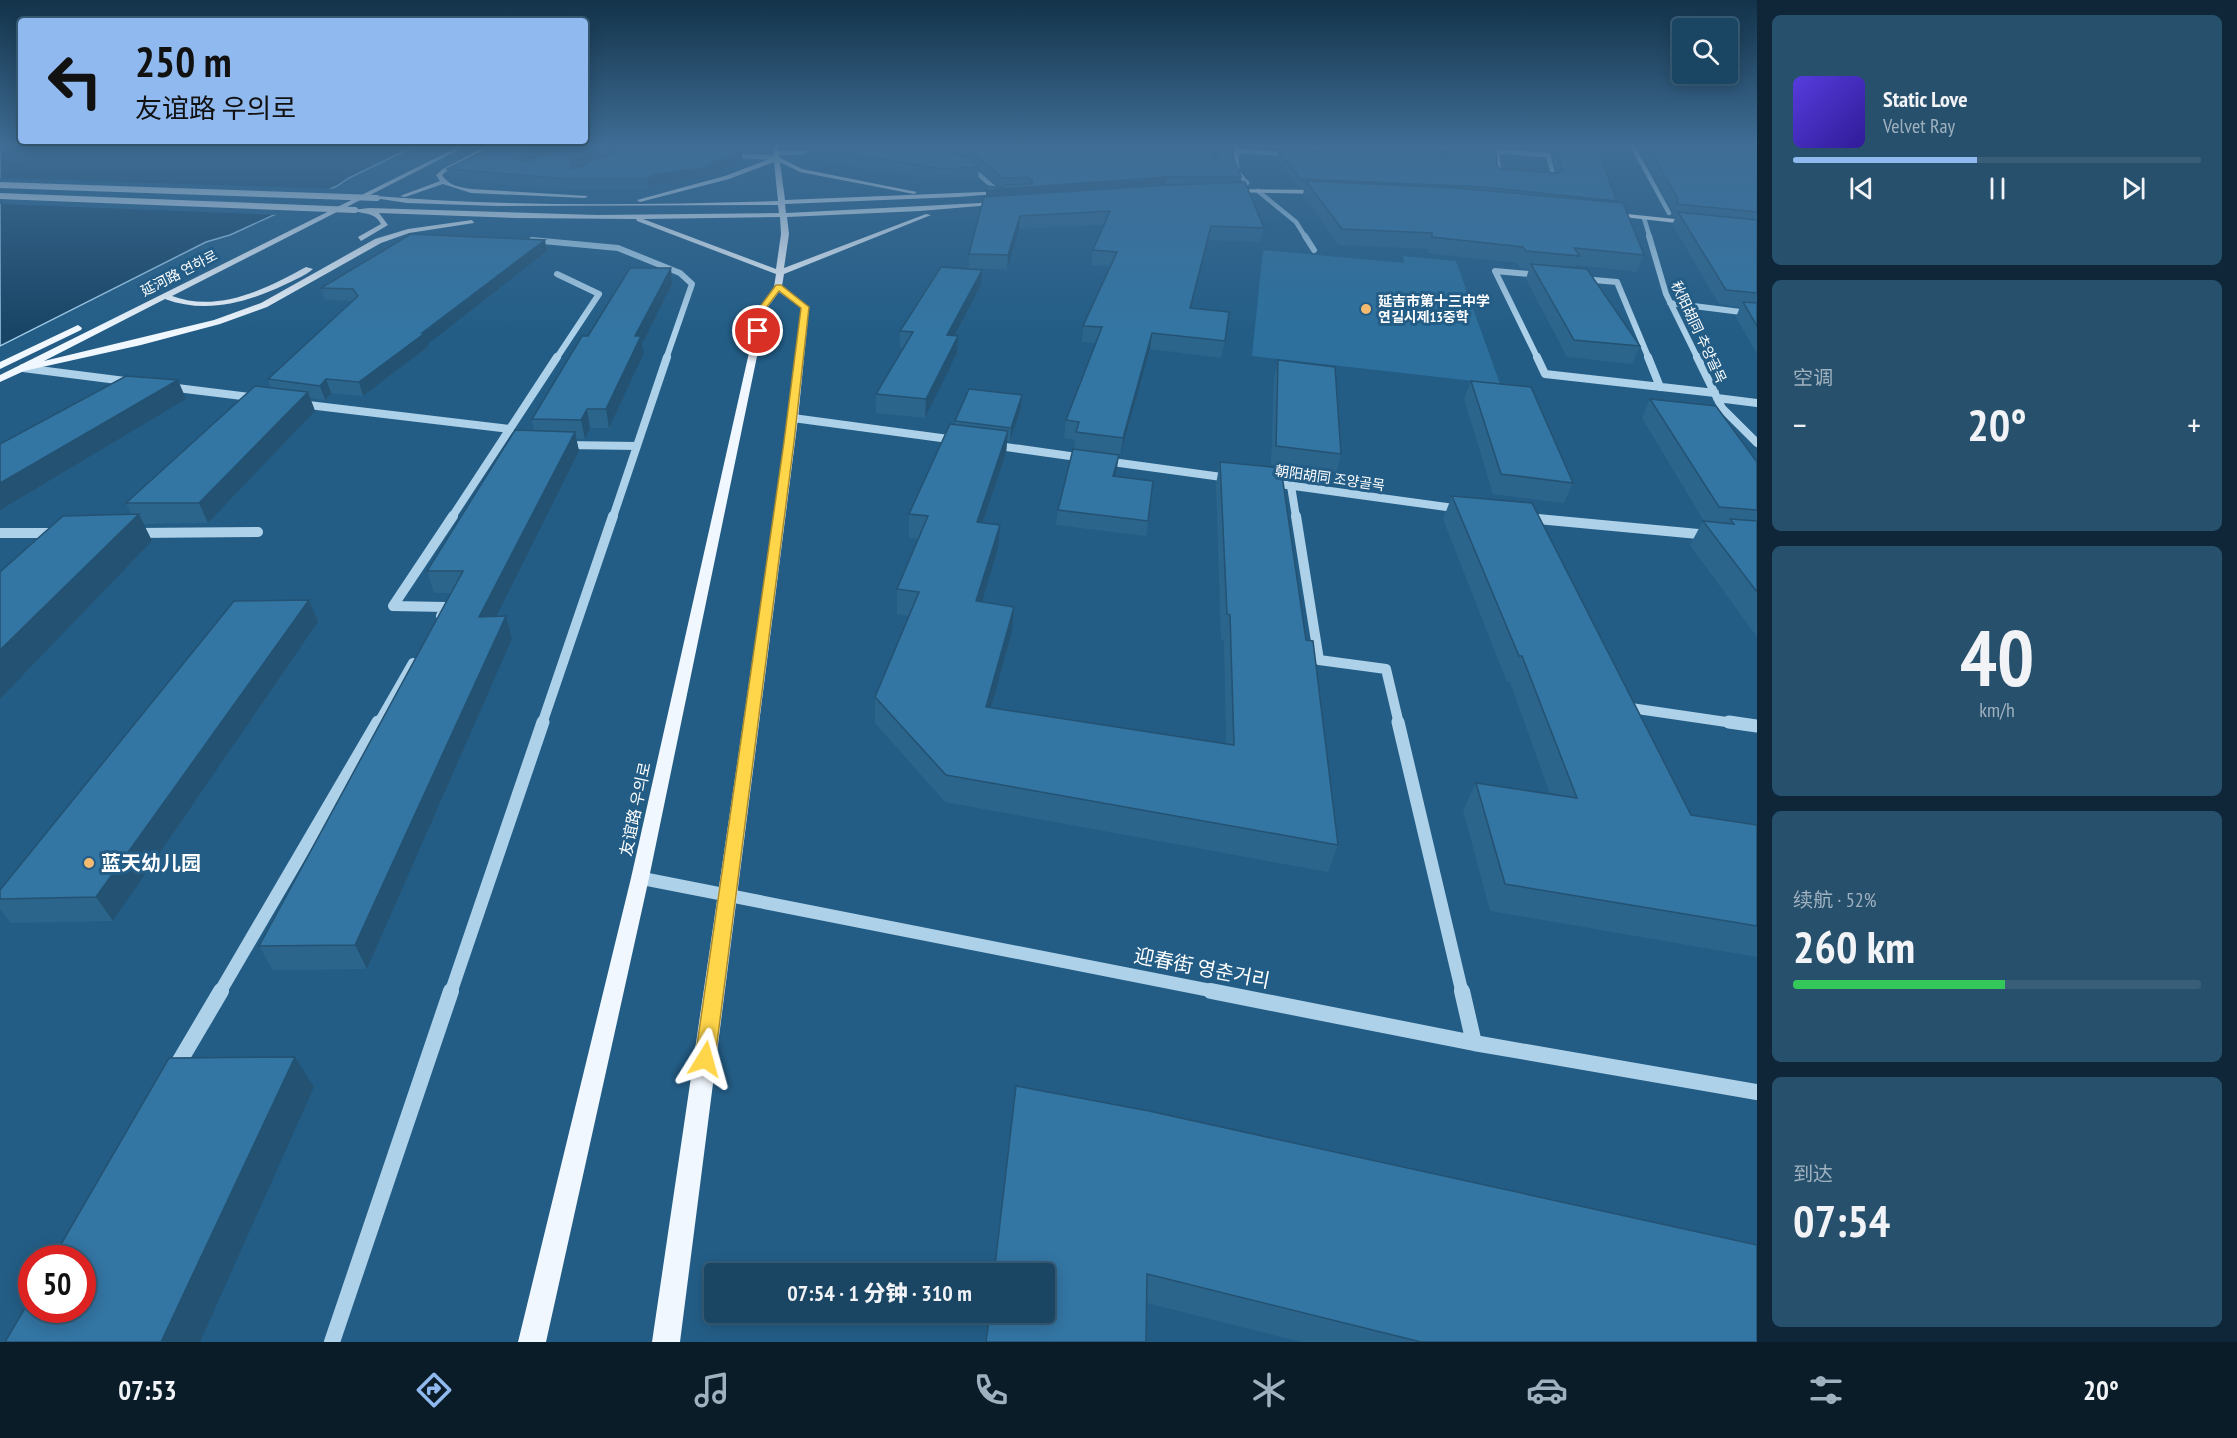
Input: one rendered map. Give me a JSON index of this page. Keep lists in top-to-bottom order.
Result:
{
  "streets": {
    "main road": ["延河路 연하로", "友谊路 우의로"],
    "street": ["秋阳胡同 추양골목", "朝阳胡同 조양골목", "迎春街 영춘거리"]
  },
  "crossings": [
    ["友谊路 우의로", "迎春街 영춘거리"]
  ],
  "places": ["延吉市第十三中学 연길시제13중학", "蓝天幼儿园"],
  "page": {
    "turn": ["250 m", "友谊路 우의로"],
    "song": ["Static Love", "Velvet Ray"],
    "tile": [
      "空调",
      ["40", "km/h"],
      ["续航 · 52%", "260 km"],
      ["到达", "07:54"]
    ],
    "heat": ["−", "20°", "+"],
    "limit": "50",
    "trip": "07:54 · 1 分钟 · 310 m",
    "tabs": ["07:53", "20°"]
  }
}
